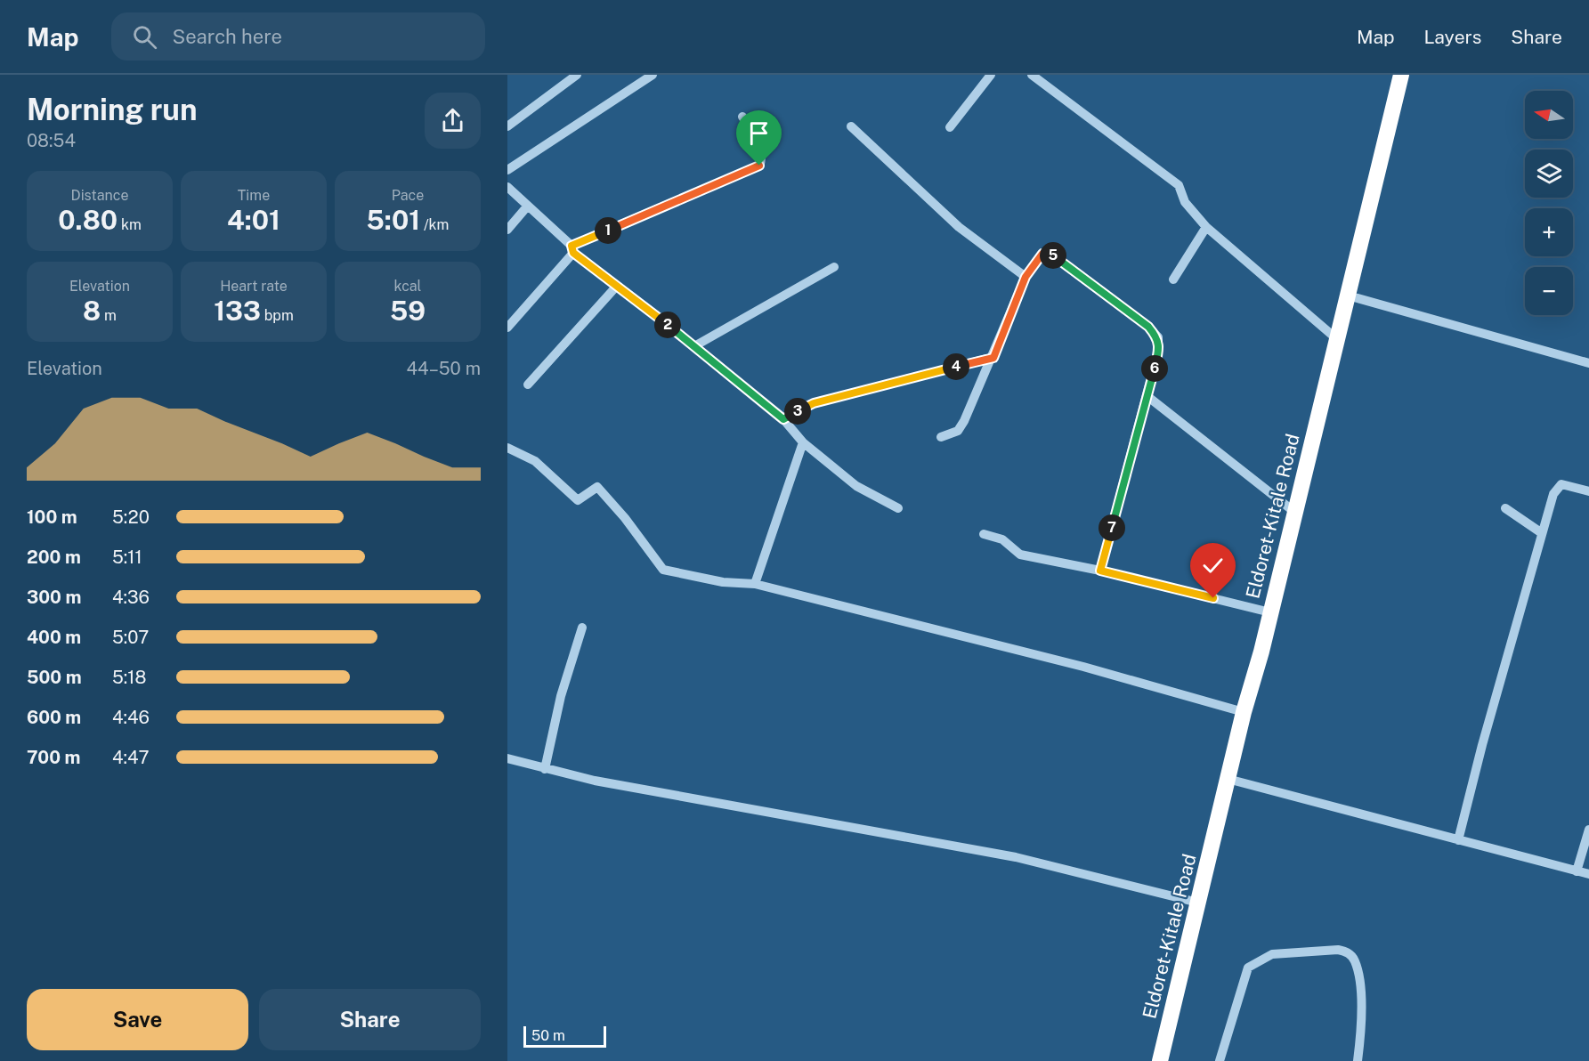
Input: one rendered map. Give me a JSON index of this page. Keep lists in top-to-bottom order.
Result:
{
  "streets": {
    "highway": ["Eldoret-Kitale Road"]
  },
  "scale_bar": "50 m",
  "north": "left",
  "page": {
    "header": "Map",
    "search": "Search here",
    "nav": ["Map", "Layers", "Share"],
    "heading": ["Morning run", "08:54"],
    "map_buttons": ["+", "−"],
    "stats": [
      ["Distance", "0.80 km"],
      ["Time", "4:01"],
      ["Pace", "5:01 /km"],
      ["Elevation", "8 m"],
      ["Heart rate", "133 bpm"],
      ["kcal", "59"]
    ],
    "pins": [
      "1",
      "5",
      "2",
      "4",
      "6",
      "3",
      "7"
    ],
    "chart": ["Elevation", "44–50 m"],
    "list": [
      {
        "name": "100 m",
        "note": "5:20"
      },
      {
        "name": "200 m",
        "note": "5:11"
      },
      {
        "name": "300 m",
        "note": "4:36"
      },
      {
        "name": "400 m",
        "note": "5:07"
      },
      {
        "name": "500 m",
        "note": "5:18"
      },
      {
        "name": "600 m",
        "note": "4:46"
      },
      {
        "name": "700 m",
        "note": "4:47"
      }
    ],
    "buttons": ["Save", "Share"],
    "scale": "50 m"
  }
}
